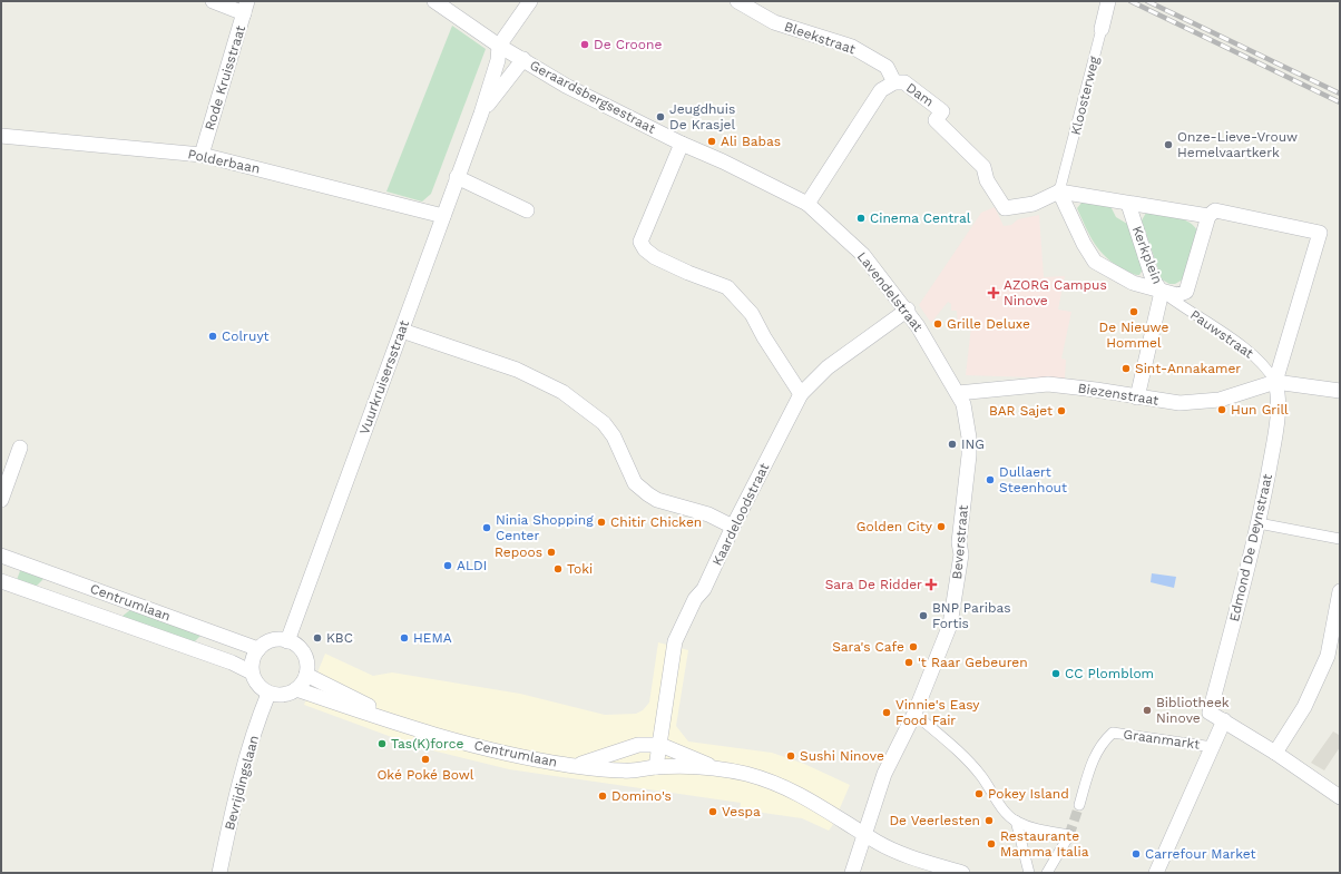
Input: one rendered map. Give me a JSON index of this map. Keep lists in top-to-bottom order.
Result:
{
  "streets": {
    "street": [
      "Bleekstraat",
      "Rode Kruisstraat",
      "Dam",
      "Kloosterweg",
      "Geraardsbergsestraat",
      "Polderbaan",
      "Kerkplein",
      "Lavendelstraat",
      "Pauwstraat",
      "Vuurkruisersstraat",
      "Biezenstraat",
      "Kaardeloodstraat",
      "Beverstraat",
      "Edmond De Deynstraat",
      "Centrumlaan",
      "Graanmarkt",
      "Bevrijdingslaan"
    ]
  },
  "crossings": [
    ["Bleekstraat", "Dam"],
    ["Rode Kruisstraat", "Polderbaan"],
    ["Dam", "Kloosterweg"],
    ["Dam", "Geraardsbergsestraat"],
    ["Dam", "Kerkplein"],
    ["Dam", "Lavendelstraat"],
    ["Kloosterweg", "Kerkplein"],
    ["Geraardsbergsestraat", "Lavendelstraat"],
    ["Geraardsbergsestraat", "Vuurkruisersstraat"],
    ["Polderbaan", "Vuurkruisersstraat"],
    ["Kerkplein", "Pauwstraat"],
    ["Lavendelstraat", "Biezenstraat"],
    ["Lavendelstraat", "Kaardeloodstraat"],
    ["Lavendelstraat", "Beverstraat"],
    ["Pauwstraat", "Biezenstraat"],
    ["Pauwstraat", "Edmond De Deynstraat"],
    ["Vuurkruisersstraat", "Centrumlaan"],
    ["Vuurkruisersstraat", "Bevrijdingslaan"],
    ["Biezenstraat", "Beverstraat"],
    ["Biezenstraat", "Edmond De Deynstraat"],
    ["Kaardeloodstraat", "Centrumlaan"],
    ["Beverstraat", "Centrumlaan"],
    ["Centrumlaan", "Bevrijdingslaan"]
  ],
  "places": {
    "other": [
      "De Croone",
      "Jeugdhuis De Krasjel",
      "Ali Babas",
      "Onze-Lieve-Vrouw Hemelvaartkerk",
      "Cinema Central",
      "De Nieuwe Hommel",
      "Grille Deluxe",
      "Colruyt",
      "Sint-Annakamer",
      "Hun Grill",
      "BAR Sajet",
      "ING",
      "Dullaert Steenhout",
      "Chitir Chicken",
      "Golden City",
      "Ninia Shopping Center",
      "Repoos",
      "ALDI",
      "Toki",
      "BNP Paribas Fortis",
      "KBC",
      "HEMA",
      "Sara's Cafe",
      "'t Raar Gebeuren",
      "CC Plomblom",
      "Bibliotheek Ninove",
      "Vinnie's Easy Food Fair",
      "Tas(K)force",
      "Sushi Ninove",
      "Oké Poké Bowl",
      "Pokey Island",
      "Domino's",
      "Vespa",
      "De Veerlesten",
      "Restaurante Mamma Italia",
      "Carrefour Market"
    ],
    "health": ["AZORG Campus Ninove", "Sara De Ridder"]
  }
}
